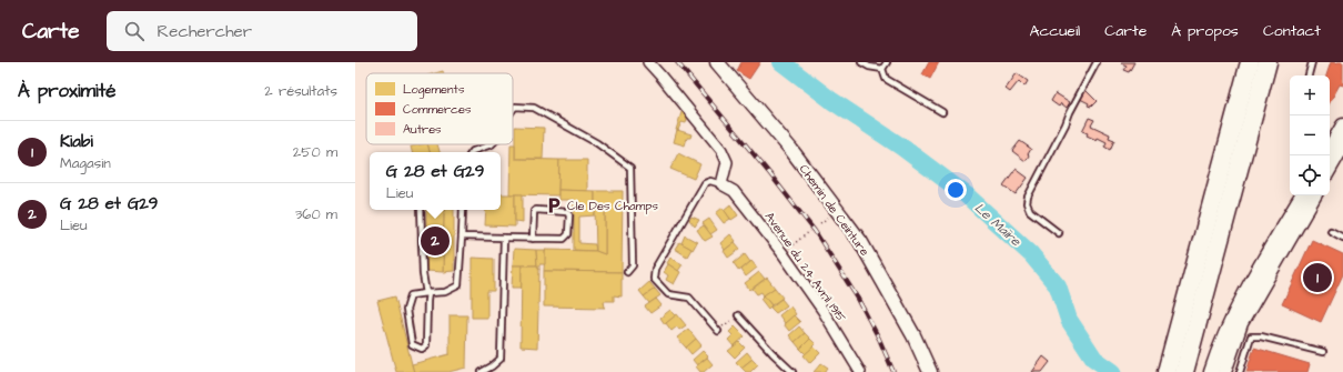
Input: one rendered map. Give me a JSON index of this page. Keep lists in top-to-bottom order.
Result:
{
  "streets": {
    "main road": ["Chemin de Ceinture"],
    "street": ["Avenue du 24 Avril 1915"]
  },
  "water": ["Le Maïre"],
  "places": {
    "parking": ["Cle Des Champs"]
  },
  "legend": ["Logements", "Commerces", "Autres"],
  "page": {
    "header": "Carte",
    "search": "Rechercher",
    "nav": [
      "Accueil",
      "Carte",
      "À propos",
      "Contact"
    ],
    "heading": ["À proximité", "2 résultats"],
    "map_buttons": ["+", "−"],
    "list": [
      {
        "mark": "1",
        "name": "Kiabi",
        "note": "Magasin",
        "value": "250 m"
      },
      {
        "mark": "2",
        "name": "G 28 et G29",
        "note": "Lieu",
        "value": "360 m"
      }
    ],
    "popup": ["G 28 et G29", "Lieu"],
    "pins": ["2", "1"]
  }
}
